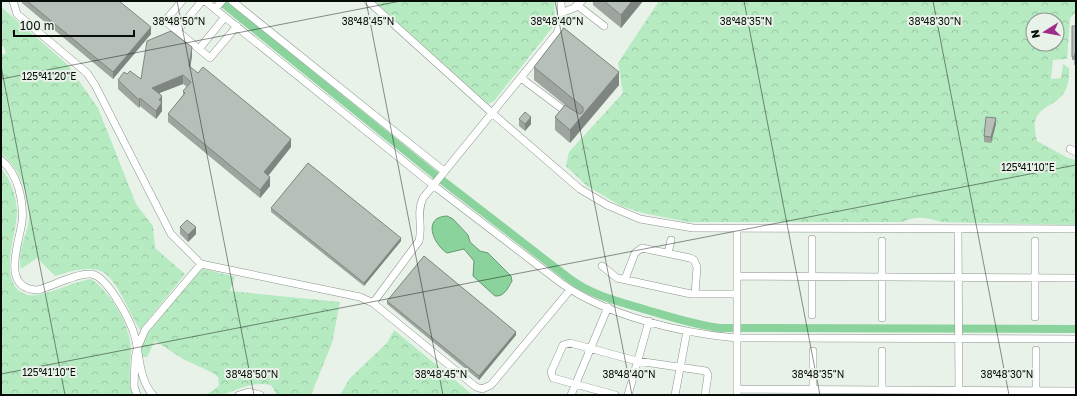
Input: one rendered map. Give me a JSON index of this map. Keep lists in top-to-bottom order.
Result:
{
  "scale_bar": "100 m",
  "north": "left",
  "coordinates": [
    "38°48'50\"N",
    "38°48'45\"N",
    "38°48'40\"N",
    "38°48'35\"N",
    "38°48'30\"N",
    "125°41'20\"E",
    "125°41'10\"E"
  ]
}
